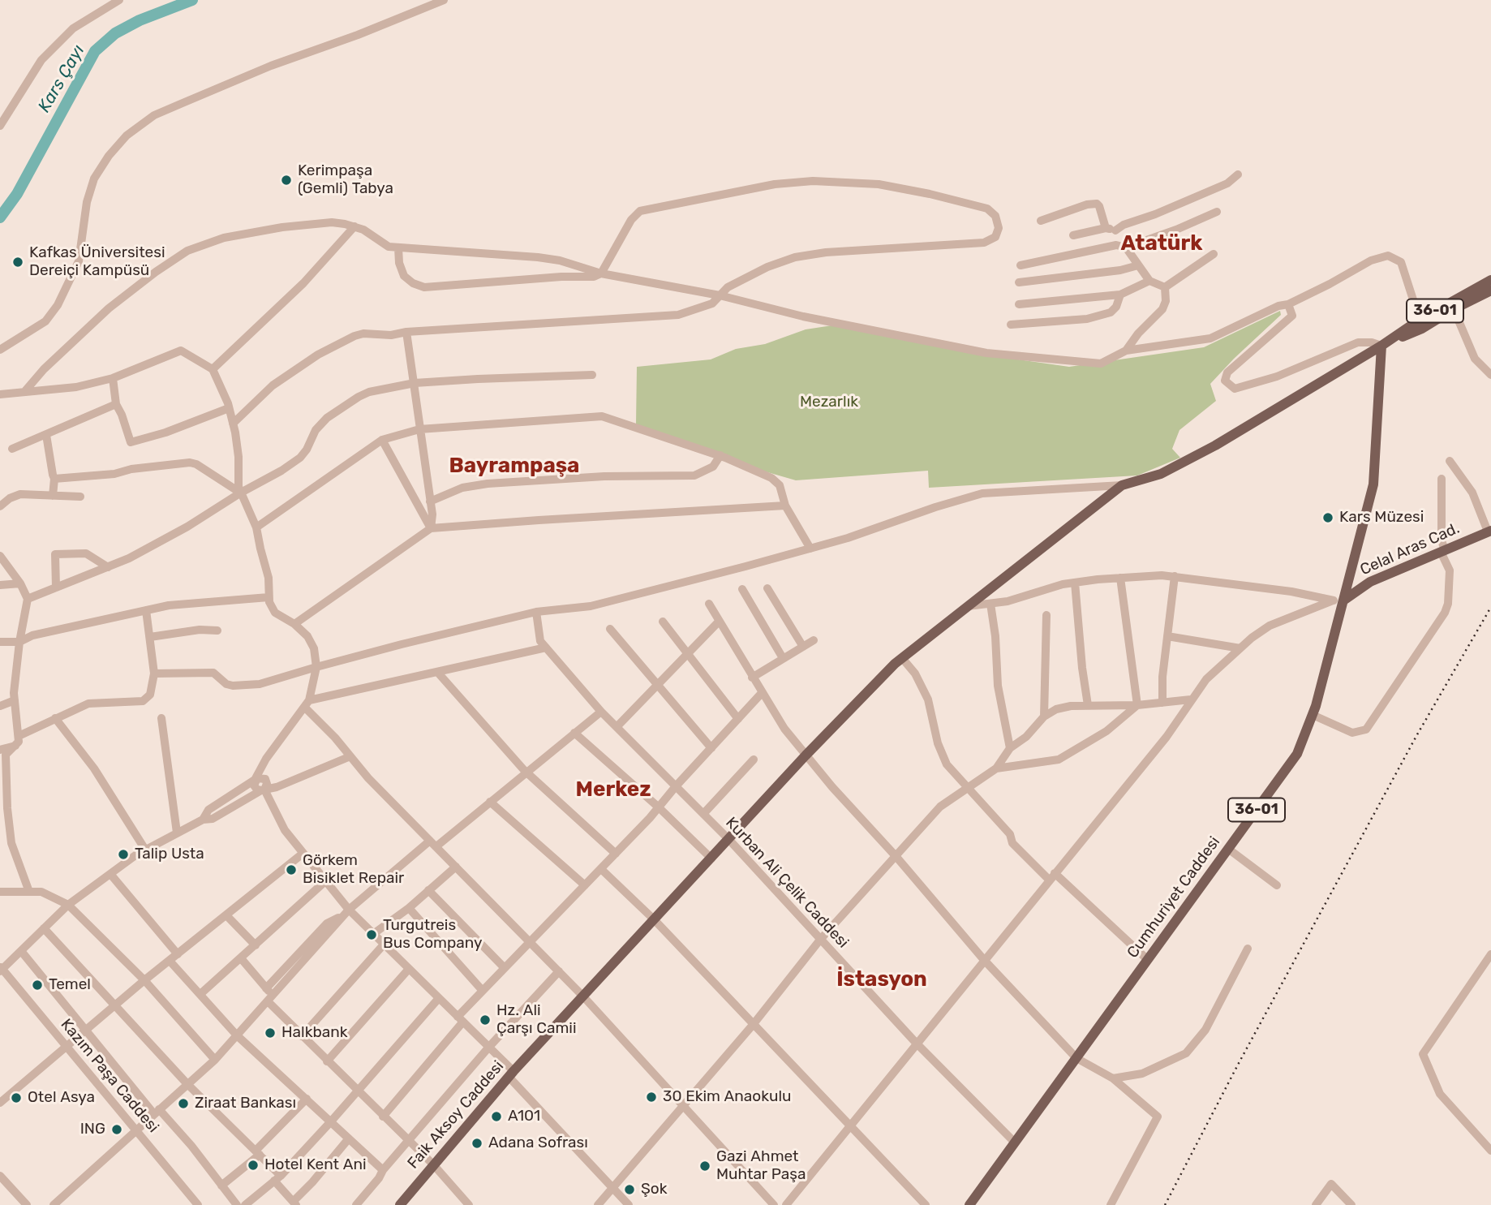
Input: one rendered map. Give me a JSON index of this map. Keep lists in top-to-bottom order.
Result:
{
  "streets": {
    "main road": [
      "36-01",
      "Celal Aras Cad.",
      "Cumhuriyet Caddesi",
      "Faik Aksoy Caddesi"
    ],
    "street": ["Kurban Ali Çelik Caddesi", "Kazım Paşa Caddesi"]
  },
  "crossings": [
    ["36-01", "Cumhuriyet Caddesi"],
    ["Celal Aras Cad.", "Cumhuriyet Caddesi"],
    ["Kurban Ali Çelik Caddesi", "Cumhuriyet Caddesi"],
    ["Kurban Ali Çelik Caddesi", "Faik Aksoy Caddesi"]
  ],
  "districts": [
    "Atatürk",
    "Bayrampaşa",
    "Merkez",
    "İstasyon"
  ],
  "water": ["Kars Çayı"],
  "parks": ["Mezarlık"],
  "places": [
    "Kerimpaşa (Gemli) Tabya",
    "Kafkas Üniversitesi Dereiçi Kampüsü",
    "Kars Müzesi̇",
    "Talip Usta",
    "Görkem Bisiklet Repair",
    "Turgutreis Bus Company",
    "Temel",
    "Hz. Ali Çarşı Camii",
    "Halkbank",
    "30 Ekim Anaokulu",
    "Otel Asya",
    "Ziraat Bankası",
    "A101",
    "ING",
    "Adana Sofrası",
    "Hotel Kent Ani",
    "Gazi Ahmet Muhtar Paşa",
    "Şok"
  ]
}
